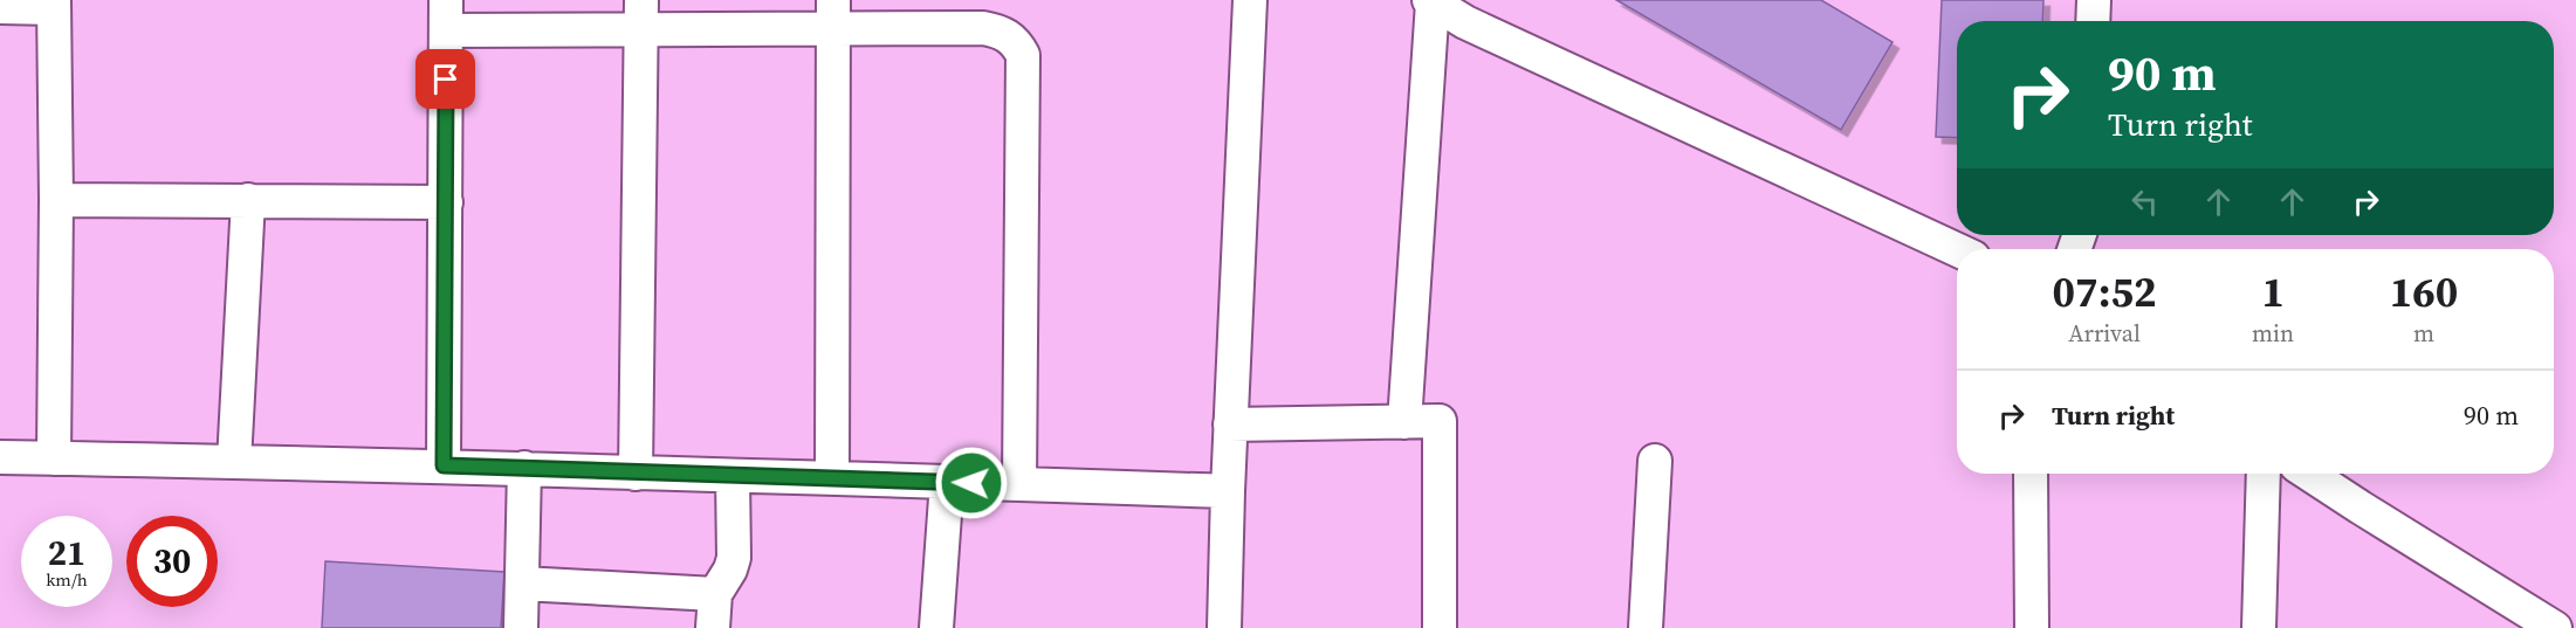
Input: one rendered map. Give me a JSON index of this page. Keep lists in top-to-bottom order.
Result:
{
  "page": {
    "turn": ["90 m", "Turn right"],
    "eta": [
      "07:52",
      "Arrival",
      "1",
      "min",
      "160",
      "m"
    ],
    "list": [
      {
        "name": "Turn right",
        "value": "90 m"
      }
    ],
    "speed": "21 km/h",
    "limit": "30"
  }
}
